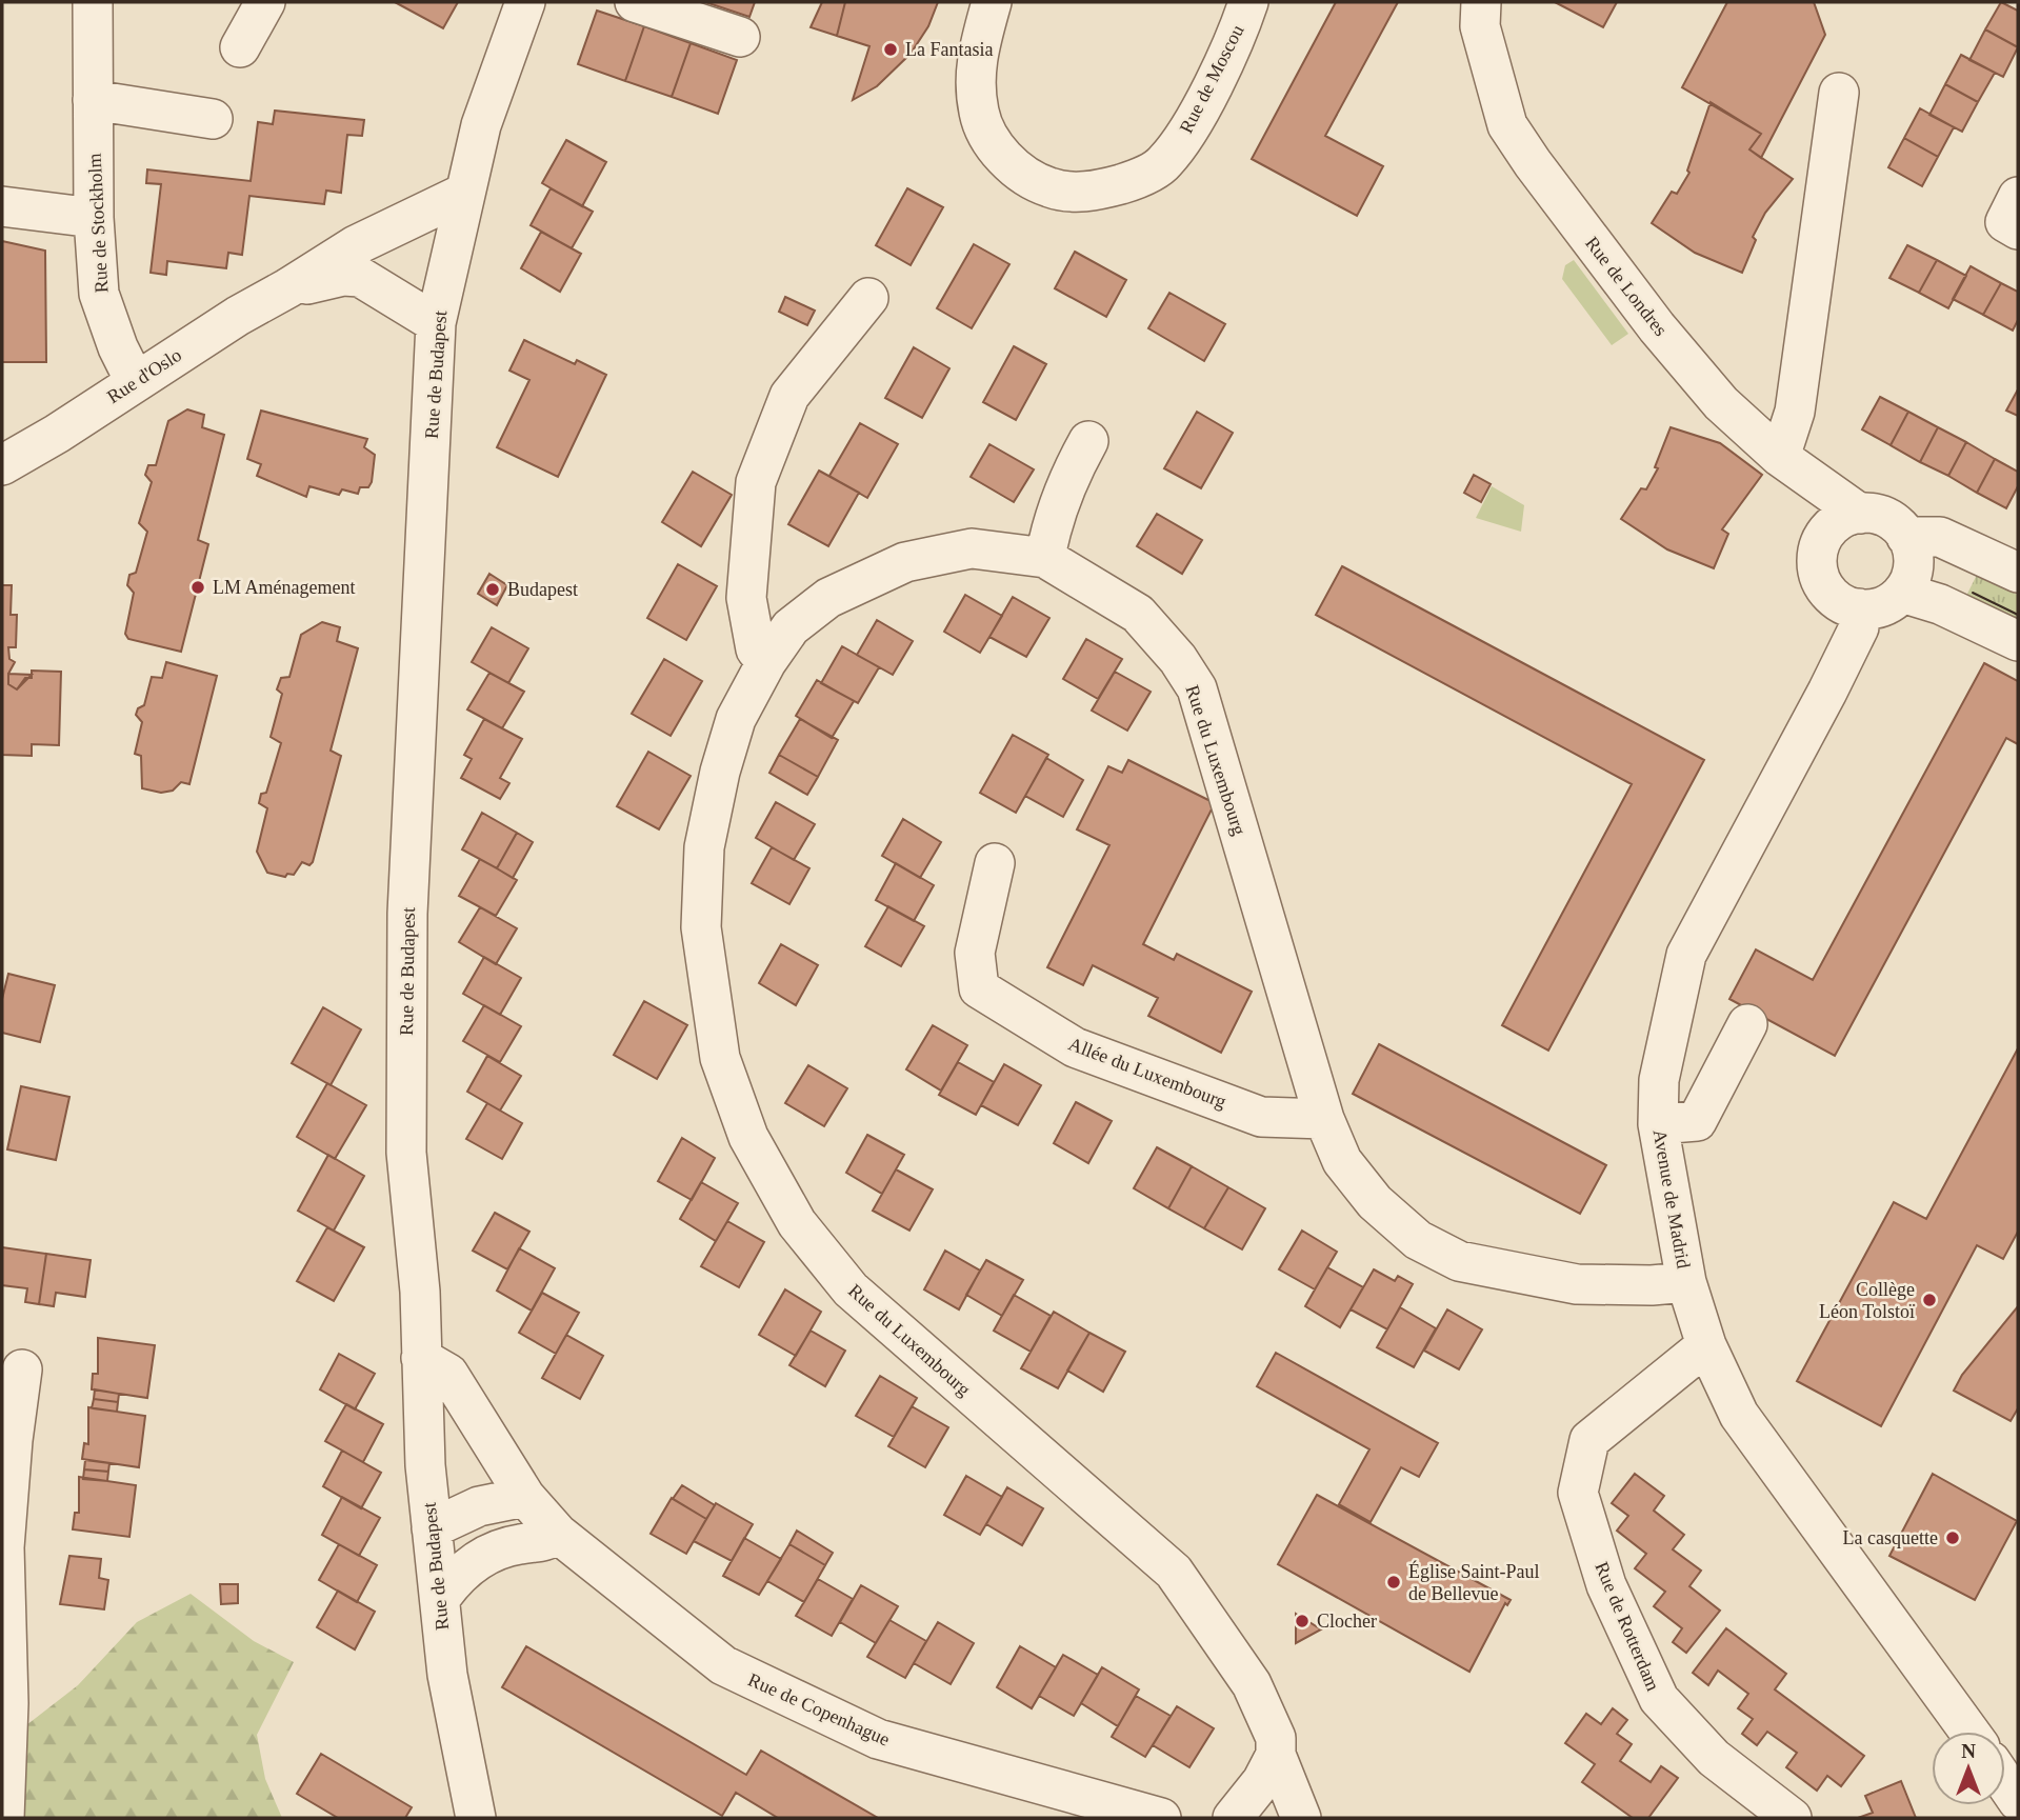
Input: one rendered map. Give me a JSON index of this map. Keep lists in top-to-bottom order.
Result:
{
  "streets": {
    "street": [
      "Rue de Moscou",
      "Rue de Stockholm",
      "Rue de Londres",
      "Rue de Budapest",
      "Rue d'Oslo",
      "Rue du Luxembourg",
      "Allée du Luxembourg",
      "Avenue de Madrid",
      "Rue de Rotterdam",
      "Rue de Copenhague"
    ]
  },
  "crossings": [
    ["Rue de Stockholm", "Rue d'Oslo"],
    ["Rue de Londres", "Avenue de Madrid"],
    ["Rue de Budapest", "Rue d'Oslo"],
    ["Rue de Budapest", "Rue de Copenhague"],
    ["Rue du Luxembourg", "Allée du Luxembourg"],
    ["Rue du Luxembourg", "Avenue de Madrid"],
    ["Avenue de Madrid", "Rue de Rotterdam"]
  ],
  "places": [
    "La Fantasia",
    "LM Aménagement",
    "Budapest",
    "Collège Léon Tolstoï",
    "La casquette",
    "Église Saint-Paul de Bellevue",
    "Clocher"
  ],
  "north": "top"
}
